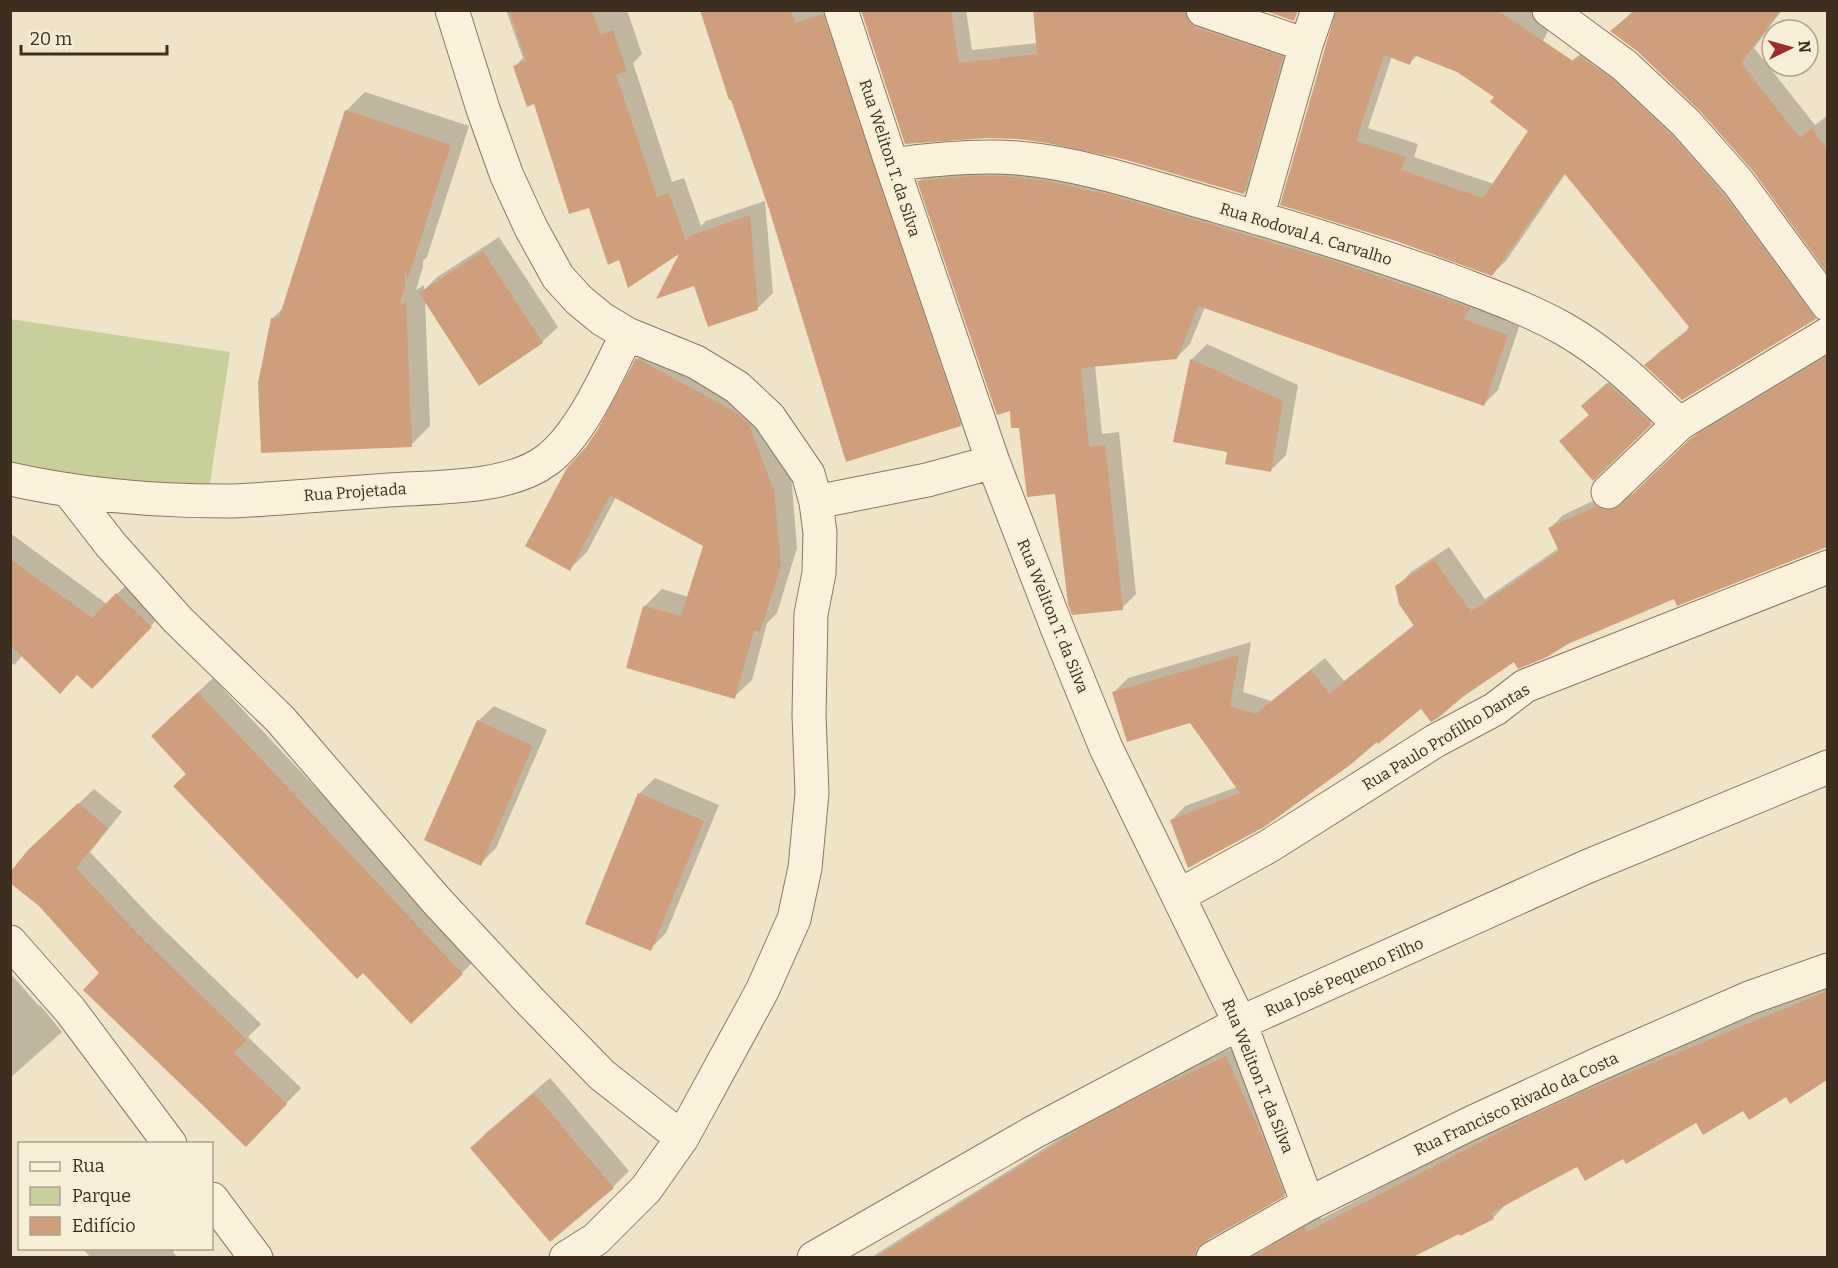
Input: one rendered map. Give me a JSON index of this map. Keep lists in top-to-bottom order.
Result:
{
  "streets": {
    "street": [
      "Rua Weliton T. da Silva",
      "Rua Rodoval A. Carvalho",
      "Rua Projetada",
      "Rua Paulo Profilho Dantas",
      "Rua José Pequeno Filho",
      "Rua Francisco Rivado da Costa"
    ]
  },
  "crossings": [
    ["Rua Weliton T. da Silva", "Rua Rodoval A. Carvalho"],
    ["Rua Weliton T. da Silva", "Rua Paulo Profilho Dantas"],
    ["Rua Weliton T. da Silva", "Rua José Pequeno Filho"],
    ["Rua Weliton T. da Silva", "Rua Francisco Rivado da Costa"]
  ],
  "legend": ["Rua", "Parque", "Edifício"],
  "scale_bar": "20 m",
  "north": "right"
}
